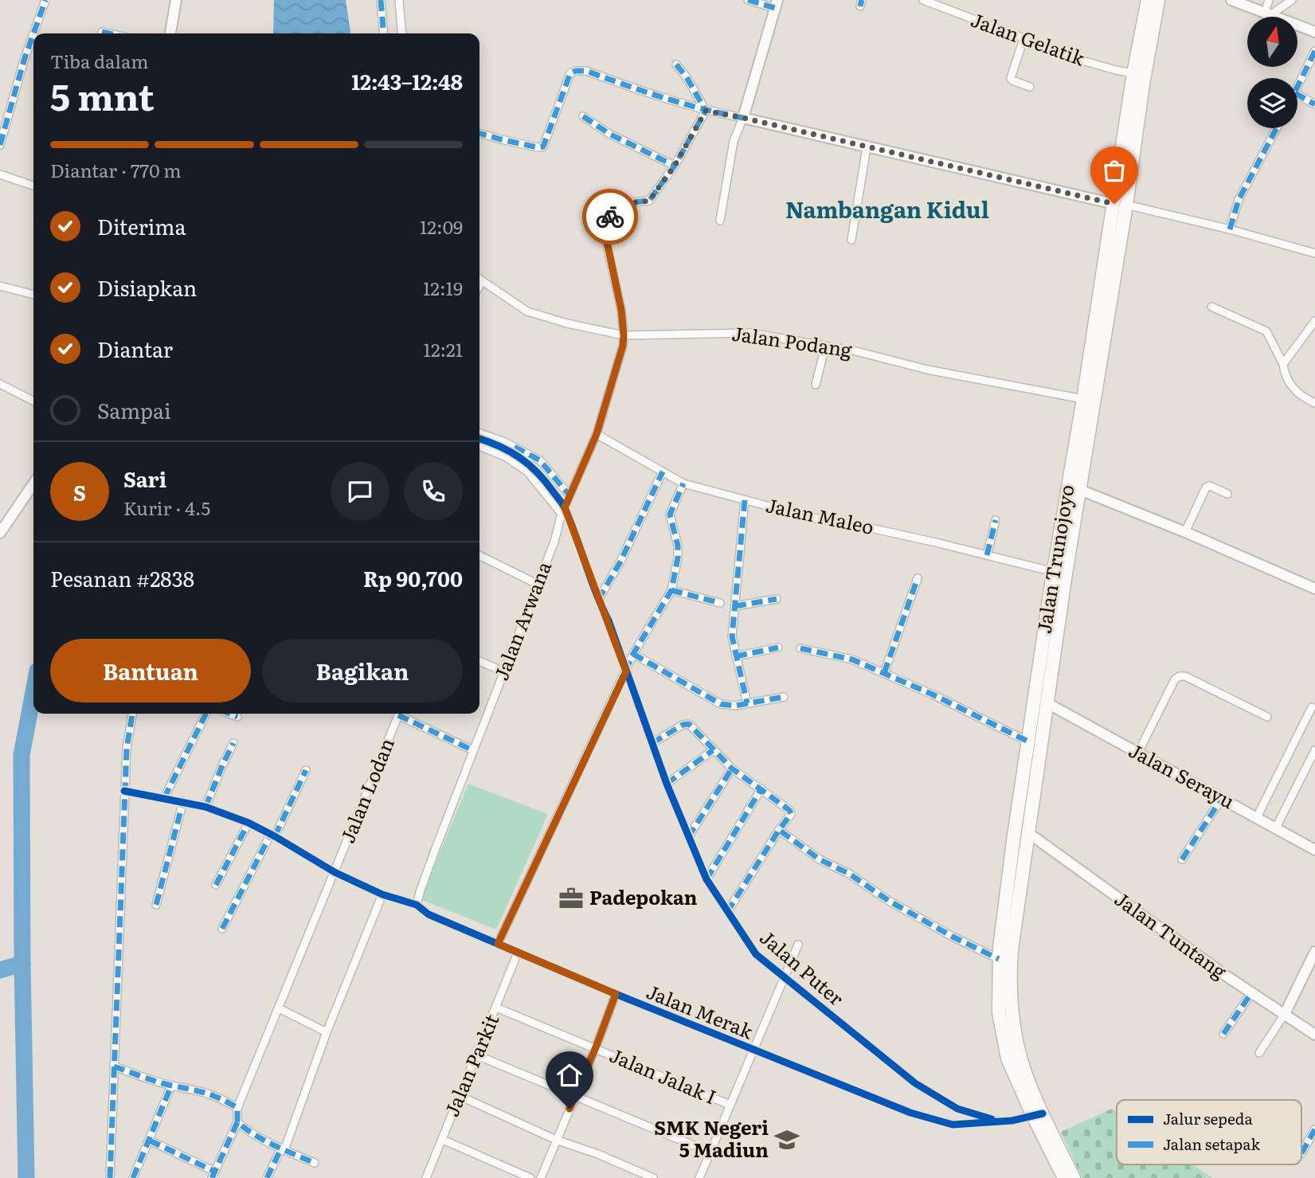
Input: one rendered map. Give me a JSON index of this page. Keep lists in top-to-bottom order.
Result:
{
  "streets": {
    "highway": ["Jalan Trunojoyo"],
    "street": [
      "Jalan Gelatik",
      "Jalan Podang",
      "Jalan Maleo",
      "Jalan Arwana",
      "Jalan Serayu",
      "Jalan Lodan",
      "Jalan Tuntang",
      "Jalan Puter",
      "Jalan Merak",
      "Jalan Parkit",
      "Jalan Jalak I"
    ]
  },
  "crossings": [
    ["Jalan Gelatik", "Jalan Trunojoyo"],
    ["Jalan Podang", "Jalan Trunojoyo"],
    ["Jalan Podang", "Jalan Arwana"],
    ["Jalan Maleo", "Jalan Trunojoyo"],
    ["Jalan Maleo", "Jalan Arwana"],
    ["Jalan Trunojoyo", "Jalan Serayu"],
    ["Jalan Trunojoyo", "Jalan Tuntang"],
    ["Jalan Trunojoyo", "Jalan Merak"],
    ["Jalan Arwana", "Jalan Puter"],
    ["Jalan Arwana", "Jalan Merak"],
    ["Jalan Lodan", "Jalan Merak"],
    ["Jalan Puter", "Jalan Merak"],
    ["Jalan Merak", "Jalan Parkit"],
    ["Jalan Parkit", "Jalan Jalak I"]
  ],
  "districts": ["Nambangan Kidul"],
  "places": {
    "office": ["Padepokan"],
    "school or university": ["SMK Negeri 5 Madiun"]
  },
  "legend": ["Jalur sepeda", "Jalan setapak"],
  "north": "top",
  "page": {
    "heading": ["5 mnt", "Tiba dalam", "12:43–12:48"],
    "panel": [
      "Sari",
      "Kurir · 4.5",
      "Pesanan #2838",
      "Rp 90,700"
    ],
    "bar": "Diantar · 770 m",
    "list": [
      ["Diterima", "12:09"],
      ["Disiapkan", "12:19"],
      ["Diantar", "12:21"],
      "Sampai"
    ],
    "round": "S",
    "buttons": ["Bantuan", "Bagikan"]
  }
}
